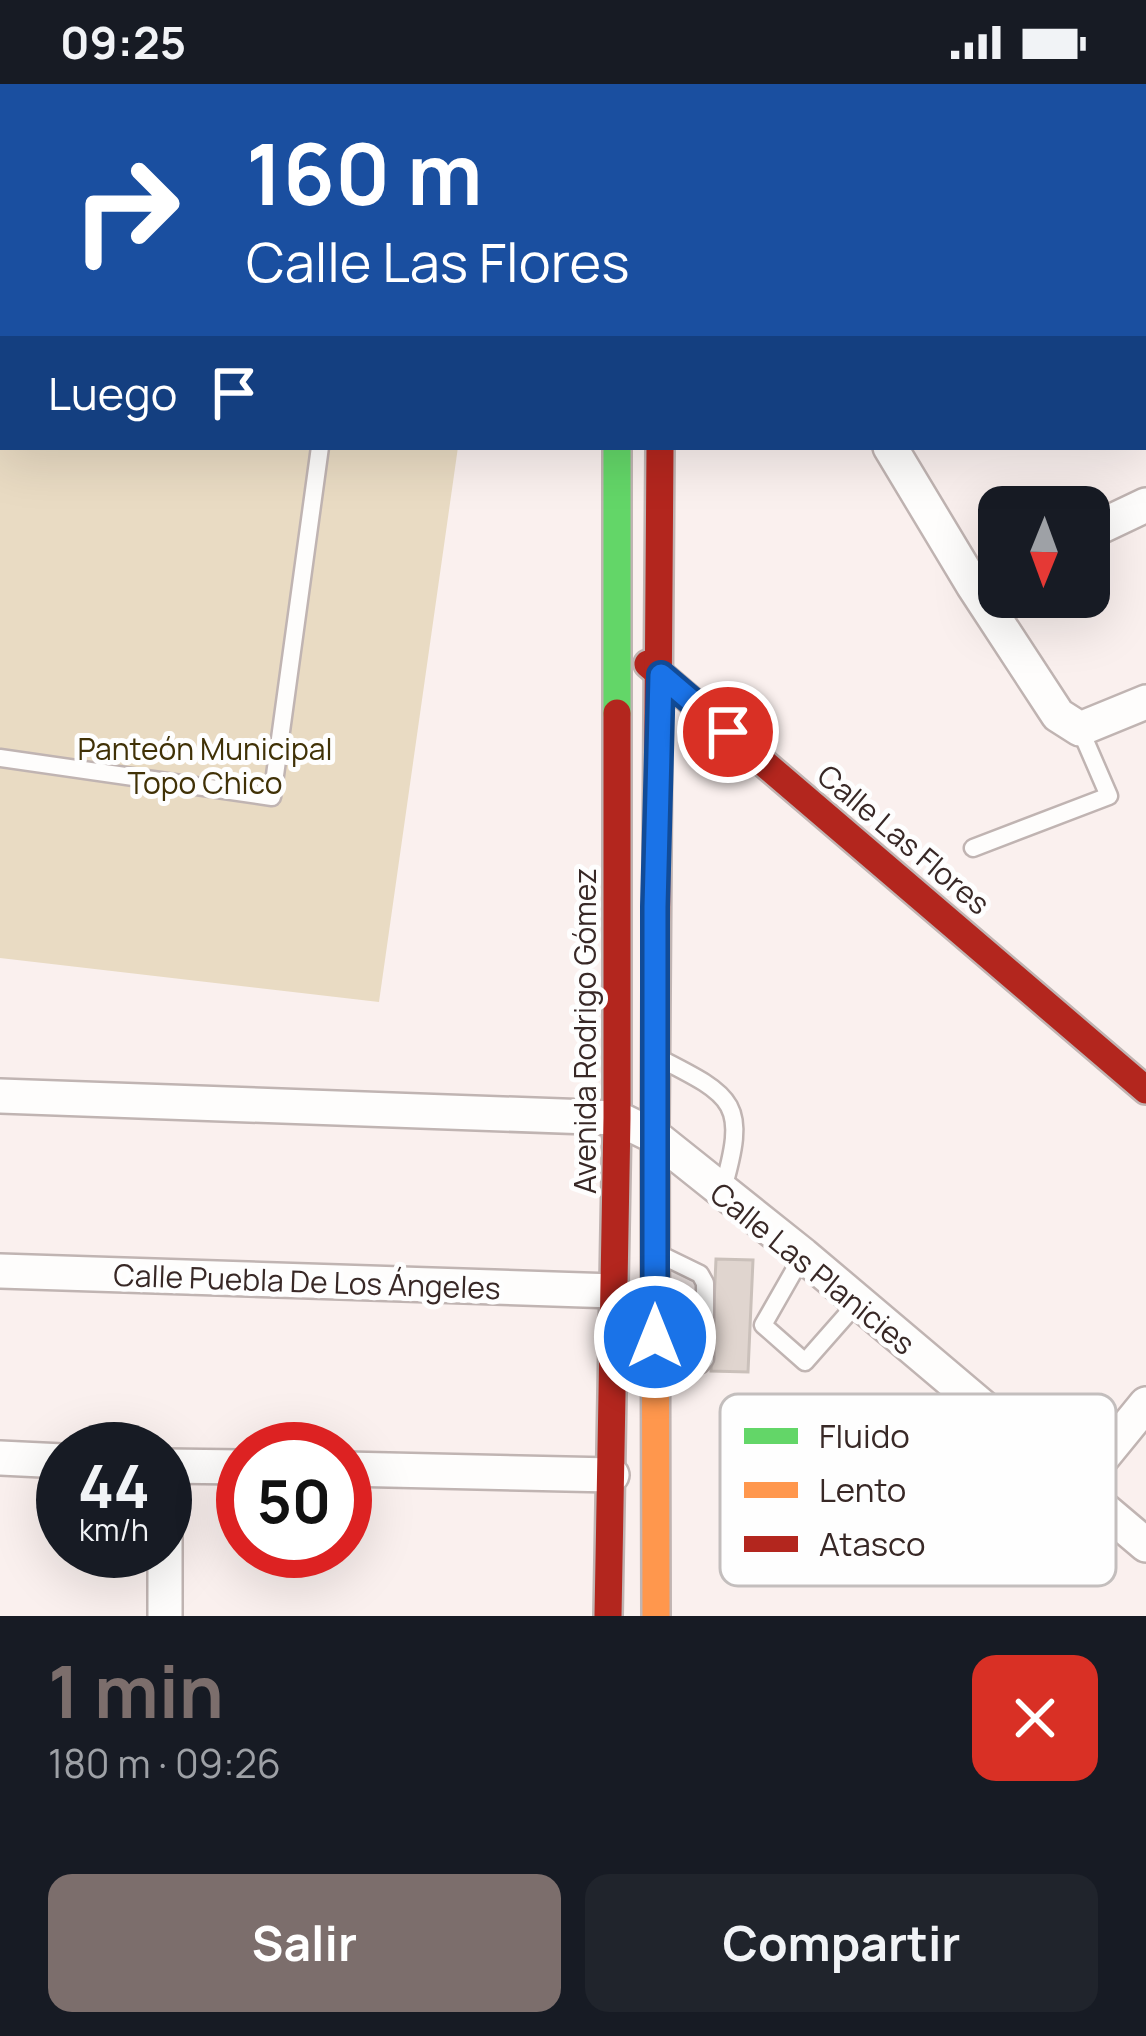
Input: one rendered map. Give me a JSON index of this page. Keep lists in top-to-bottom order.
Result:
{
  "streets": {
    "main road": ["Calle Las Flores", "Avenida Rodrigo Gómez"],
    "street": ["Calle Las Planicies", "Calle Puebla De Los Ángeles"]
  },
  "crossings": [
    ["Calle Las Flores", "Avenida Rodrigo Gómez"],
    ["Avenida Rodrigo Gómez", "Calle Las Planicies"],
    ["Avenida Rodrigo Gómez", "Calle Puebla De Los Ángeles"]
  ],
  "parks": ["Panteón Municipal Topo Chico"],
  "legend": ["Fluido", "Lento", "Atasco"],
  "north": "bottom",
  "page": {
    "status": "09:25",
    "turn": ["160 m", "Calle Las Flores"],
    "then": "Luego",
    "speed": "44 km/h",
    "limit": "50",
    "heading": ["1 min", "180 m · 09:26"],
    "buttons": ["Salir", "Compartir"]
  }
}
